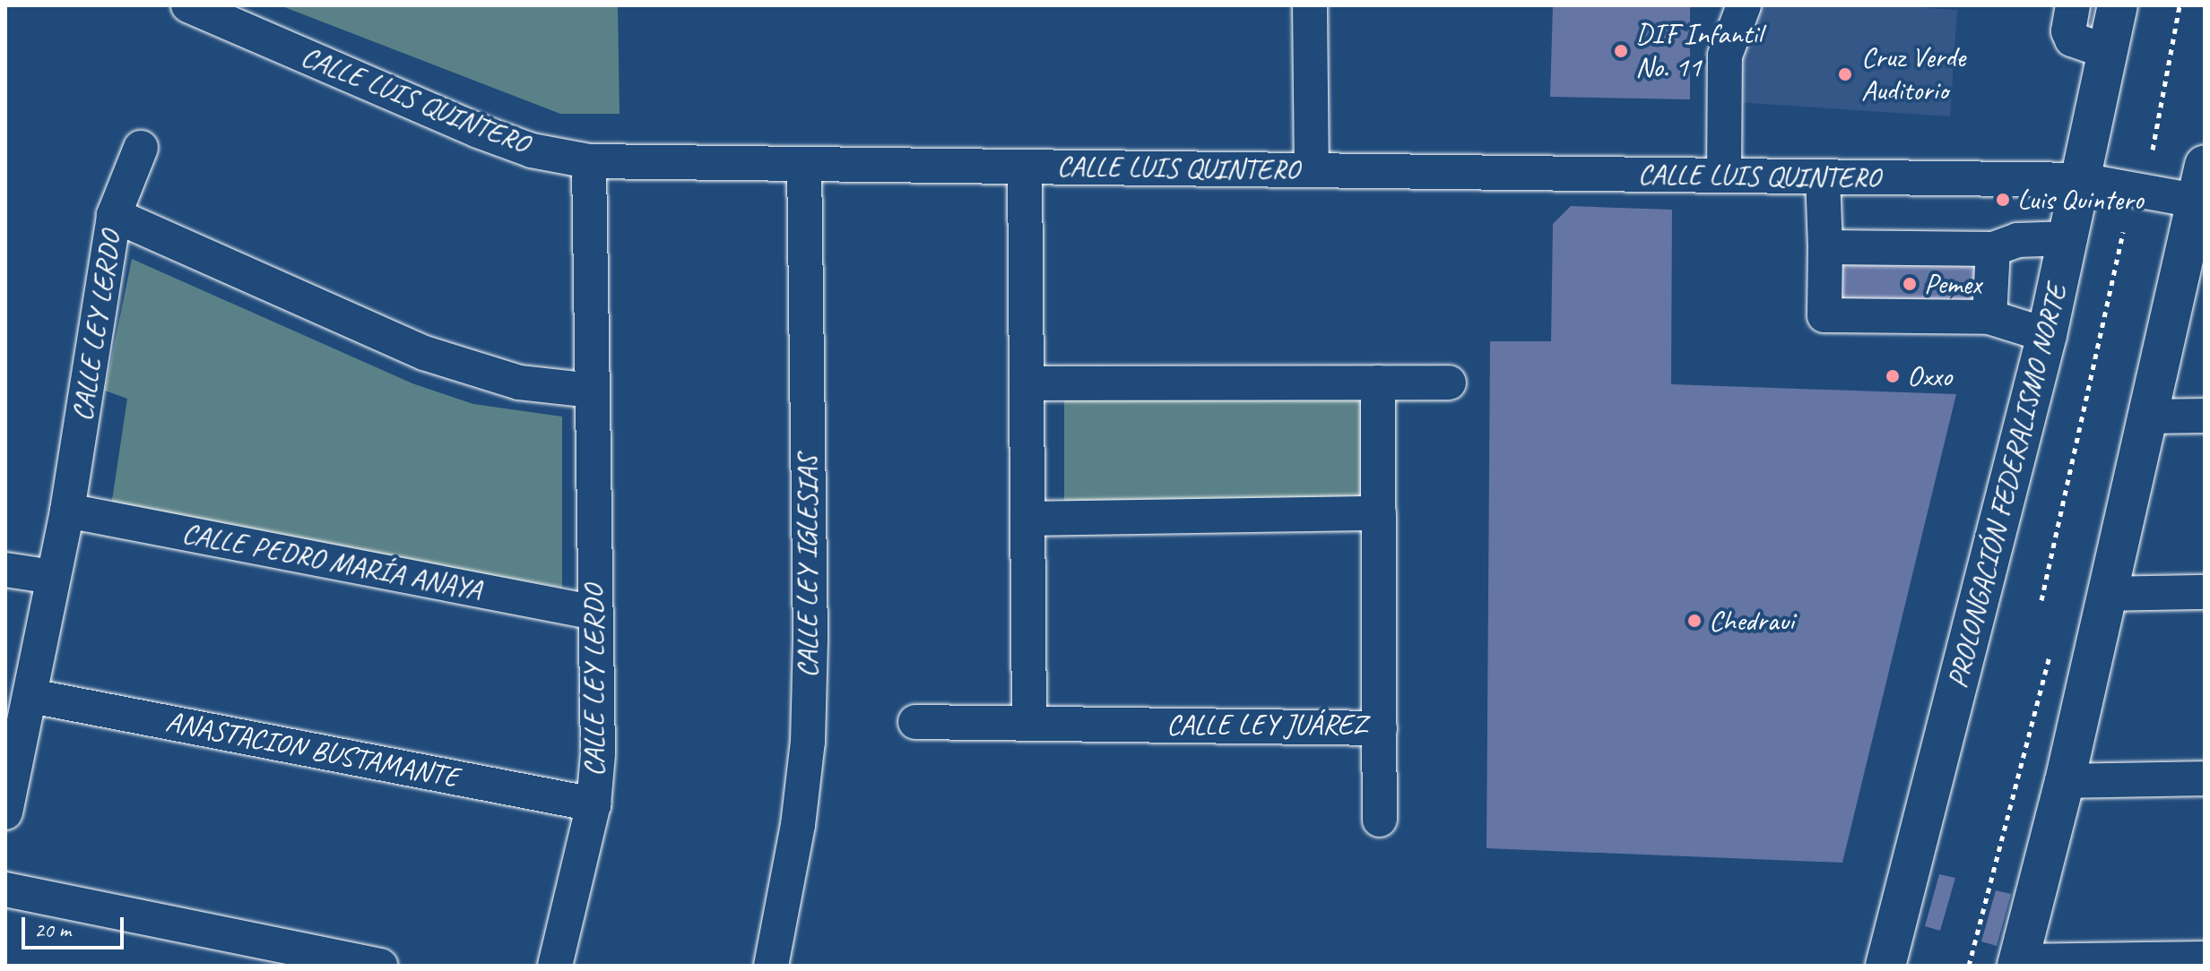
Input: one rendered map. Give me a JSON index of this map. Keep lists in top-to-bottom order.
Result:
{
  "streets": {
    "main road": ["PROLONGACIÓN FEDERALISMO NORTE"],
    "street": [
      "CALLE LUIS QUINTERO",
      "CALLE LEY LERDO",
      "CALLE PEDRO MARÍA ANAYA",
      "CALLE LEY IGLESIAS",
      "CALLE LEY JUÁREZ",
      "ANASTACION BUSTAMANTE"
    ]
  },
  "crossings": [
    ["CALLE LUIS QUINTERO", "CALLE LEY LERDO"],
    ["CALLE LUIS QUINTERO", "PROLONGACIÓN FEDERALISMO NORTE"],
    ["CALLE LUIS QUINTERO", "CALLE LEY IGLESIAS"],
    ["CALLE LEY LERDO", "CALLE PEDRO MARÍA ANAYA"],
    ["CALLE LEY LERDO", "ANASTACION BUSTAMANTE"]
  ],
  "places": [
    "DIF Infantil No. 11",
    "Cruz Verde Auditorio",
    "Luis Quintero",
    "Pemex",
    "Oxxo",
    "Chedraui"
  ],
  "scale_bar": "20 m"
}
